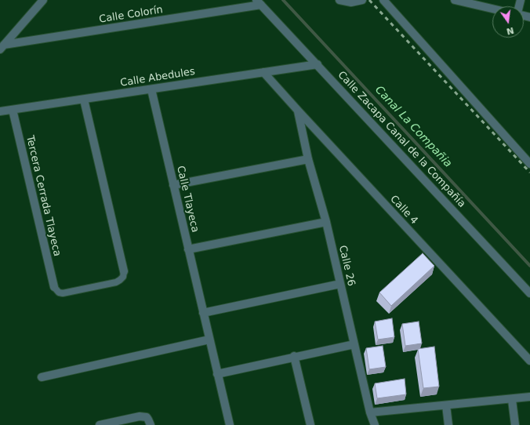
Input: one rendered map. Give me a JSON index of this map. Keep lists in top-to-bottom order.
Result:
{
  "streets": {
    "street": [
      "Calle Colorín",
      "Calle Abedules",
      "Calle Zacapa Canal de la Compañía",
      "Tercera Cerrada Tlayeca",
      "Calle Tlayeca",
      "Calle 4",
      "Calle 26"
    ]
  },
  "crossings": [
    ["Calle Colorín", "Calle Zacapa Canal de la Compañía"],
    ["Calle Abedules", "Calle Zacapa Canal de la Compañía"],
    ["Calle Abedules", "Tercera Cerrada Tlayeca"],
    ["Calle Abedules", "Calle Tlayeca"],
    ["Calle Abedules", "Calle 4"],
    ["Calle 4", "Calle 26"]
  ],
  "water": ["Canal La Compañia"],
  "north": "bottom"
}
